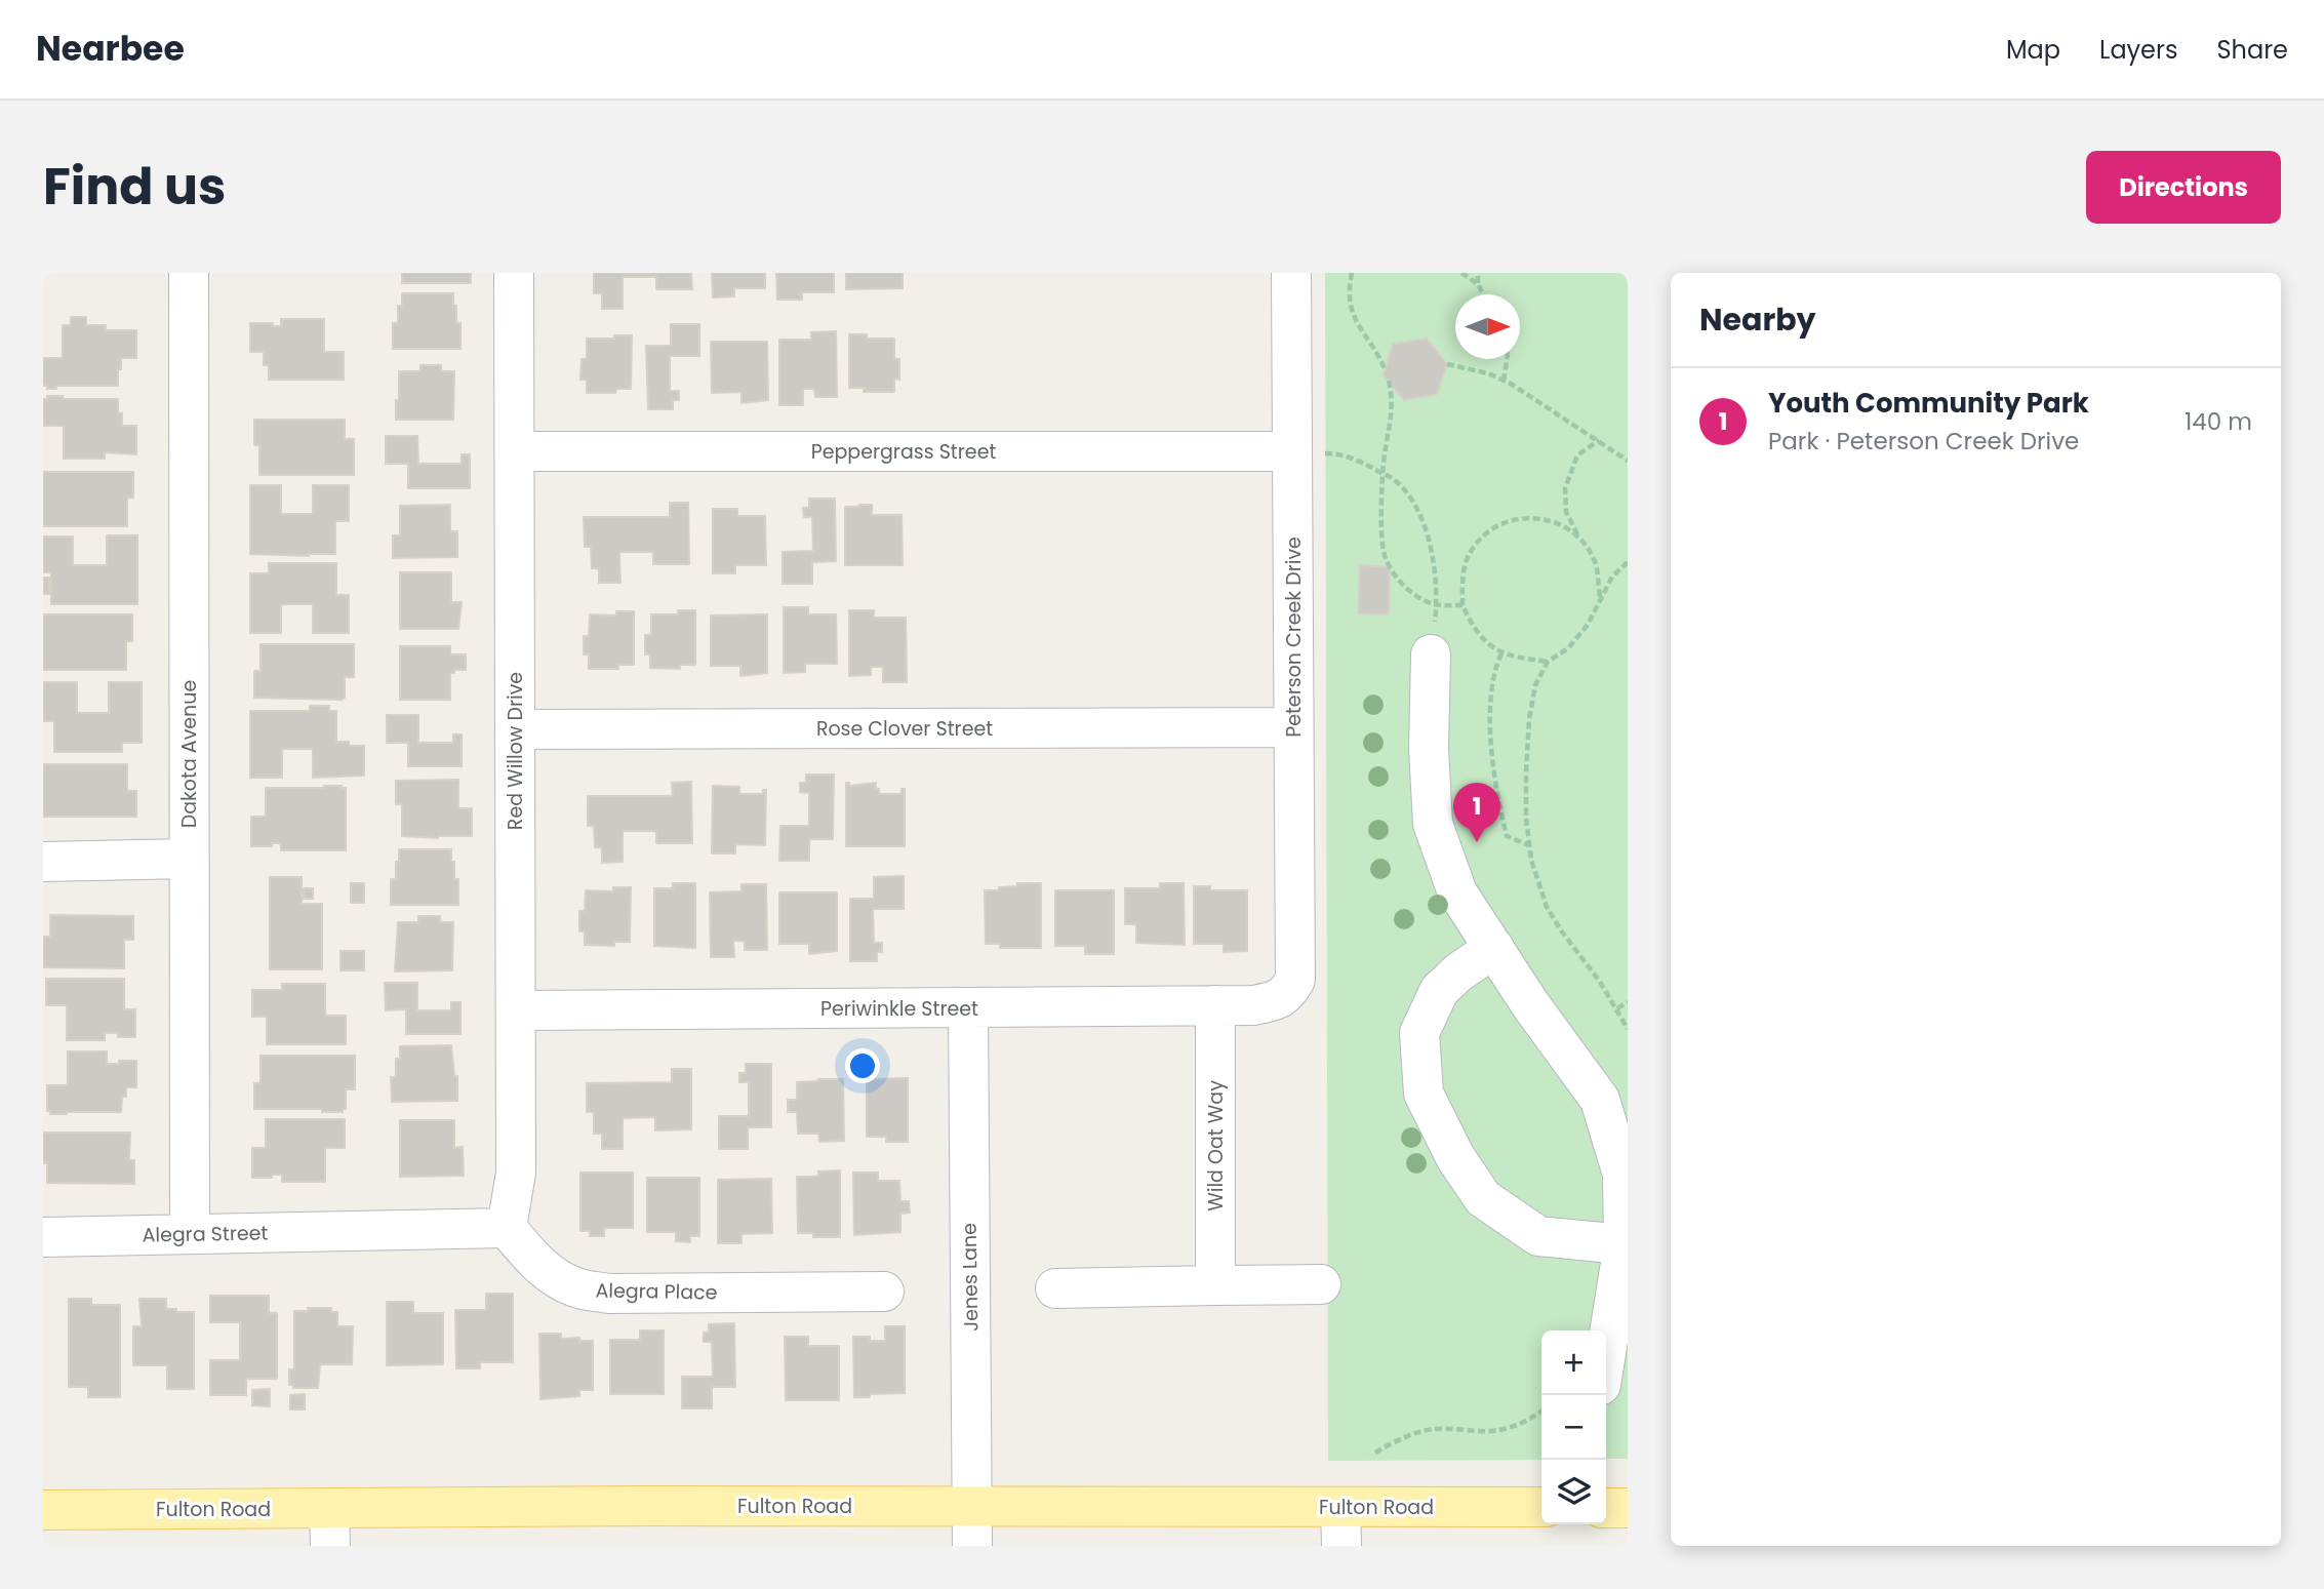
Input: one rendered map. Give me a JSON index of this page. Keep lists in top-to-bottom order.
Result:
{
  "streets": {
    "main road": ["Fulton Road"],
    "street": [
      "Peppergrass Street",
      "Peterson Creek Drive",
      "Rose Clover Street",
      "Red Willow Drive",
      "Dakota Avenue",
      "Periwinkle Street",
      "Wild Oat Way",
      "Alegra Street",
      "Jenes Lane",
      "Alegra Place"
    ]
  },
  "crossings": [
    ["Peppergrass Street", "Peterson Creek Drive"],
    ["Peppergrass Street", "Red Willow Drive"],
    ["Peterson Creek Drive", "Rose Clover Street"],
    ["Peterson Creek Drive", "Periwinkle Street"],
    ["Rose Clover Street", "Red Willow Drive"],
    ["Red Willow Drive", "Periwinkle Street"],
    ["Red Willow Drive", "Alegra Street"],
    ["Red Willow Drive", "Alegra Place"],
    ["Dakota Avenue", "Alegra Street"],
    ["Periwinkle Street", "Wild Oat Way"],
    ["Periwinkle Street", "Jenes Lane"],
    ["Alegra Street", "Alegra Place"],
    ["Jenes Lane", "Fulton Road"]
  ],
  "north": "right",
  "page": {
    "header": "Nearbee",
    "nav": ["Map", "Layers", "Share"],
    "title": "Find us",
    "buttons": "Directions",
    "heading": "Nearby",
    "list": [
      {
        "mark": "1",
        "name": "Youth Community Park",
        "note": "Park · Peterson Creek Drive",
        "value": "140 m"
      }
    ],
    "pins": "1",
    "map_buttons": ["+", "−"]
  }
}
